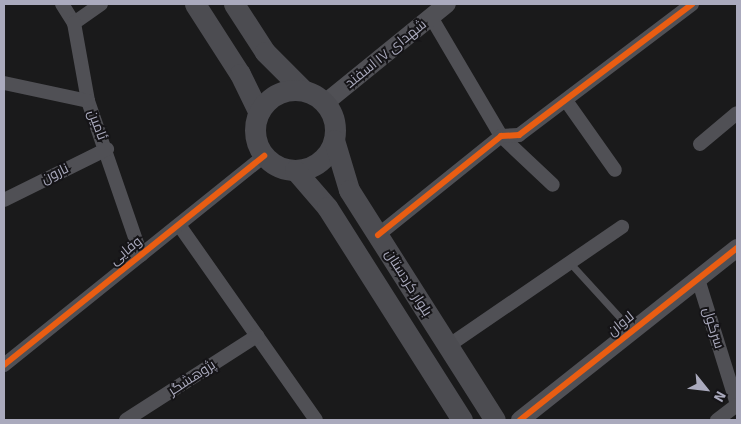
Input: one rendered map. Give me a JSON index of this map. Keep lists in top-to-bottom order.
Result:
{
  "streets": {
    "main road": ["بلوار کردستان"],
    "street": [
      "شهدای ۱۷ اسفند",
      "ئامین",
      "نارون",
      "وفایی",
      "لاوان",
      "سرگول",
      "پژوهشگر"
    ]
  },
  "crossings": [
    ["شهدای ۱۷ اسفند", "وفایی"],
    ["شهدای ۱۷ اسفند", "بلوار کردستان"],
    ["ئامین", "نارون"],
    ["ئامین", "وفایی"],
    ["وفایی", "بلوار کردستان"],
    ["لاوان", "سرگول"]
  ],
  "north": "bottom right"
}
